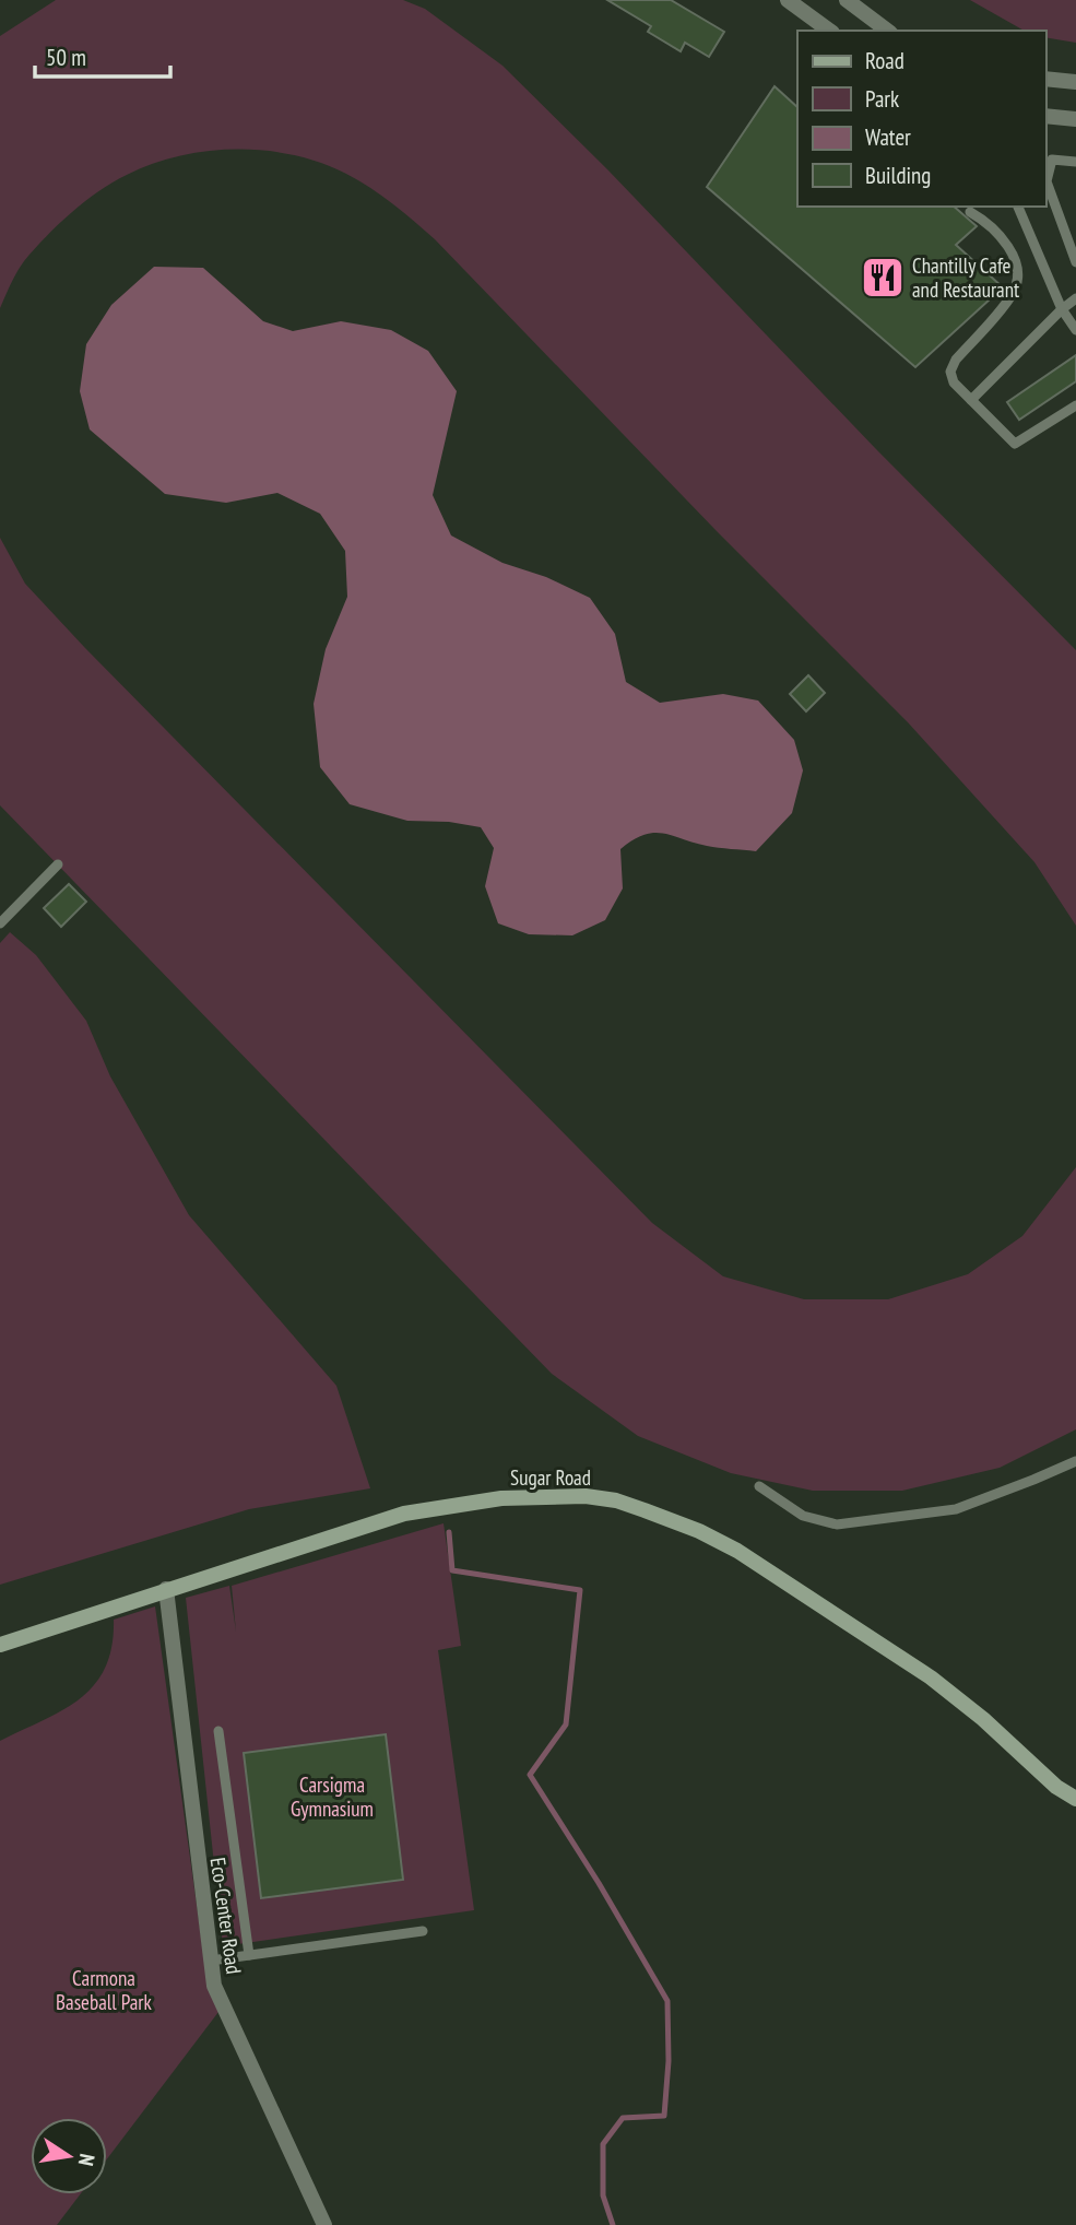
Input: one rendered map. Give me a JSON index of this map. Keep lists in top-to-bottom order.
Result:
{
  "streets": {
    "main road": ["Sugar Road"],
    "street": ["Eco-Center Road"]
  },
  "crossings": [
    ["Sugar Road", "Eco-Center Road"]
  ],
  "parks": ["Carsigma Gymnasium", "Carmona Baseball Park"],
  "places": {
    "restaurant": ["Chantilly Cafe and Restaurant"]
  },
  "legend": [
    "Road",
    "Park",
    "Water",
    "Building"
  ],
  "scale_bar": "50 m",
  "north": "right"
}
